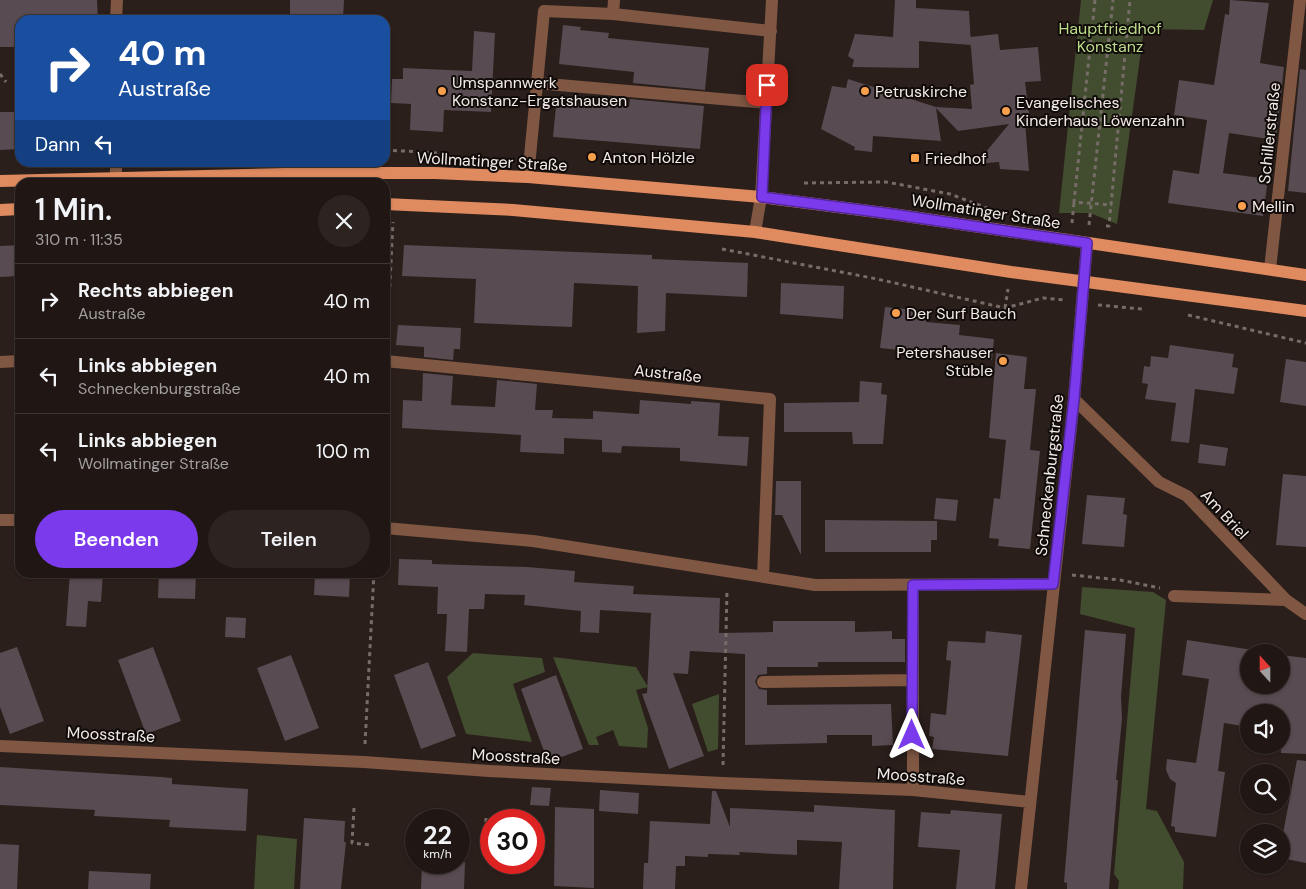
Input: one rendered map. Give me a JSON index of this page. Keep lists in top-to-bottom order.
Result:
{
  "streets": {
    "main road": ["Wollmatinger Straße"],
    "street": [
      "Schillerstraße",
      "Austraße",
      "Schneckenburgstraße",
      "Am Briel",
      "Moosstraße"
    ]
  },
  "crossings": [
    ["Schillerstraße", "Wollmatinger Straße"],
    ["Wollmatinger Straße", "Schneckenburgstraße"],
    ["Schneckenburgstraße", "Am Briel"],
    ["Schneckenburgstraße", "Moosstraße"]
  ],
  "parks": ["Hauptfriedhof Konstanz"],
  "places": {
    "other": [
      "Umspannwerk Konstanz-Ergatshausen",
      "Petruskirche",
      "Evangelisches Kinderhaus Löwenzahn",
      "Anton Hölzle",
      "Mellin",
      "Der Surf Bauch",
      "Petershauser Stüble"
    ],
    "transit": ["Friedhof"]
  },
  "north": "top",
  "page": {
    "turn": ["40 m", "Austraße"],
    "then": "Dann",
    "heading": ["1 Min.", "310 m · 11:35"],
    "list": [
      {
        "name": "Rechts abbiegen",
        "note": "Austraße",
        "value": "40 m"
      },
      {
        "name": "Links abbiegen",
        "note": "Schneckenburgstraße",
        "value": "40 m"
      },
      {
        "name": "Links abbiegen",
        "note": "Wollmatinger Straße",
        "value": "100 m"
      }
    ],
    "buttons": ["Beenden", "Teilen"],
    "speed": "22 km/h",
    "limit": "30"
  }
}
